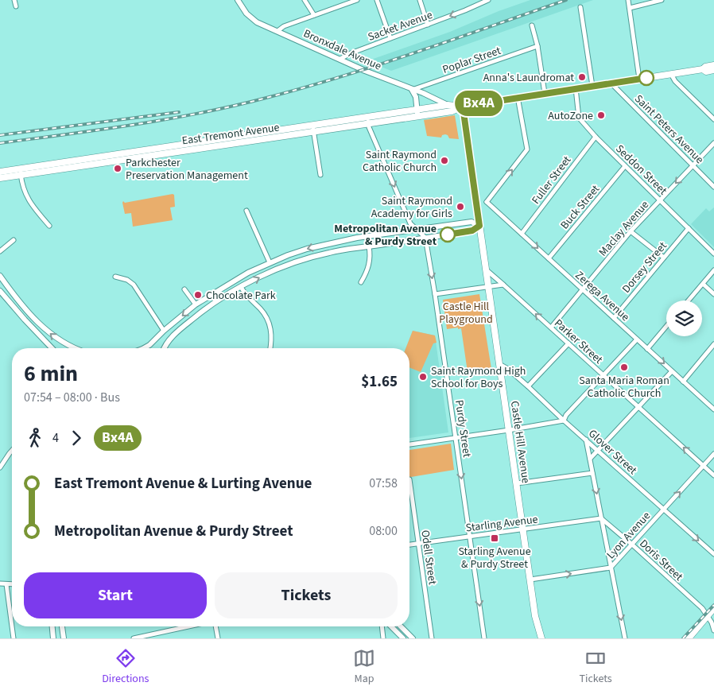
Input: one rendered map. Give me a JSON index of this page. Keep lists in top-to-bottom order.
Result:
{
  "streets": {
    "main road": ["East Tremont Avenue", "Castle Hill Avenue"],
    "street": [
      "Sacket Avenue",
      "Bronxdale Avenue",
      "Poplar Street",
      "Saint Peters Avenue",
      "Seddon Street",
      "Fuller Street",
      "Buck Street",
      "Maclay Avenue",
      "Dorsey Street",
      "Zerega Avenue",
      "Parker Street",
      "Purdy Street",
      "Glover Street",
      "Starling Avenue",
      "Lyon Avenue",
      "Odell Street",
      "Doris Street"
    ]
  },
  "crossings": [
    ["Sacket Avenue", "Bronxdale Avenue"],
    ["Bronxdale Avenue", "Poplar Street"],
    ["Bronxdale Avenue", "East Tremont Avenue"],
    ["Saint Peters Avenue", "East Tremont Avenue"],
    ["Saint Peters Avenue", "Maclay Avenue"],
    ["East Tremont Avenue", "Seddon Street"],
    ["East Tremont Avenue", "Castle Hill Avenue"],
    ["Seddon Street", "Fuller Street"],
    ["Seddon Street", "Buck Street"],
    ["Seddon Street", "Maclay Avenue"],
    ["Seddon Street", "Dorsey Street"],
    ["Fuller Street", "Zerega Avenue"],
    ["Buck Street", "Zerega Avenue"],
    ["Maclay Avenue", "Zerega Avenue"],
    ["Maclay Avenue", "Parker Street"],
    ["Dorsey Street", "Zerega Avenue"],
    ["Parker Street", "Castle Hill Avenue"],
    ["Parker Street", "Lyon Avenue"],
    ["Purdy Street", "Starling Avenue"],
    ["Castle Hill Avenue", "Glover Street"],
    ["Castle Hill Avenue", "Starling Avenue"],
    ["Castle Hill Avenue", "Lyon Avenue"],
    ["Glover Street", "Lyon Avenue"],
    ["Starling Avenue", "Odell Street"],
    ["Starling Avenue", "Doris Street"],
    ["Lyon Avenue", "Doris Street"]
  ],
  "one_way": [
    "Sacket Avenue",
    "Parker Street",
    "Purdy Street",
    "Lyon Avenue"
  ],
  "parks": ["Castle Hill Playground"],
  "places": {
    "other": [
      "Anna's Laundromat",
      "AutoZone",
      "Saint Raymond Catholic Church",
      "Parkchester Preservation Management",
      "Saint Raymond Academy for Girls",
      "Metropolitan Avenue & Purdy Street",
      "Chocolate Park",
      "Santa Maria Roman Catholic Church",
      "Saint Raymond High School for Boys"
    ],
    "transit": ["Starling Avenue & Purdy Street"]
  },
  "lines": ["bus line Bx4A"],
  "page": {
    "on_map": "Bx4A",
    "heading": ["6 min", "07:54 – 08:00 · Bus", "$1.65"],
    "legs": ["4", "Bx4A"],
    "list": [
      {
        "name": "East Tremont Avenue & Lurting Avenue",
        "value": "07:58"
      },
      {
        "name": "Metropolitan Avenue & Purdy Street",
        "value": "08:00"
      }
    ],
    "buttons": ["Start", "Tickets"],
    "tabs": ["Directions", "Map", "Tickets"]
  }
}
